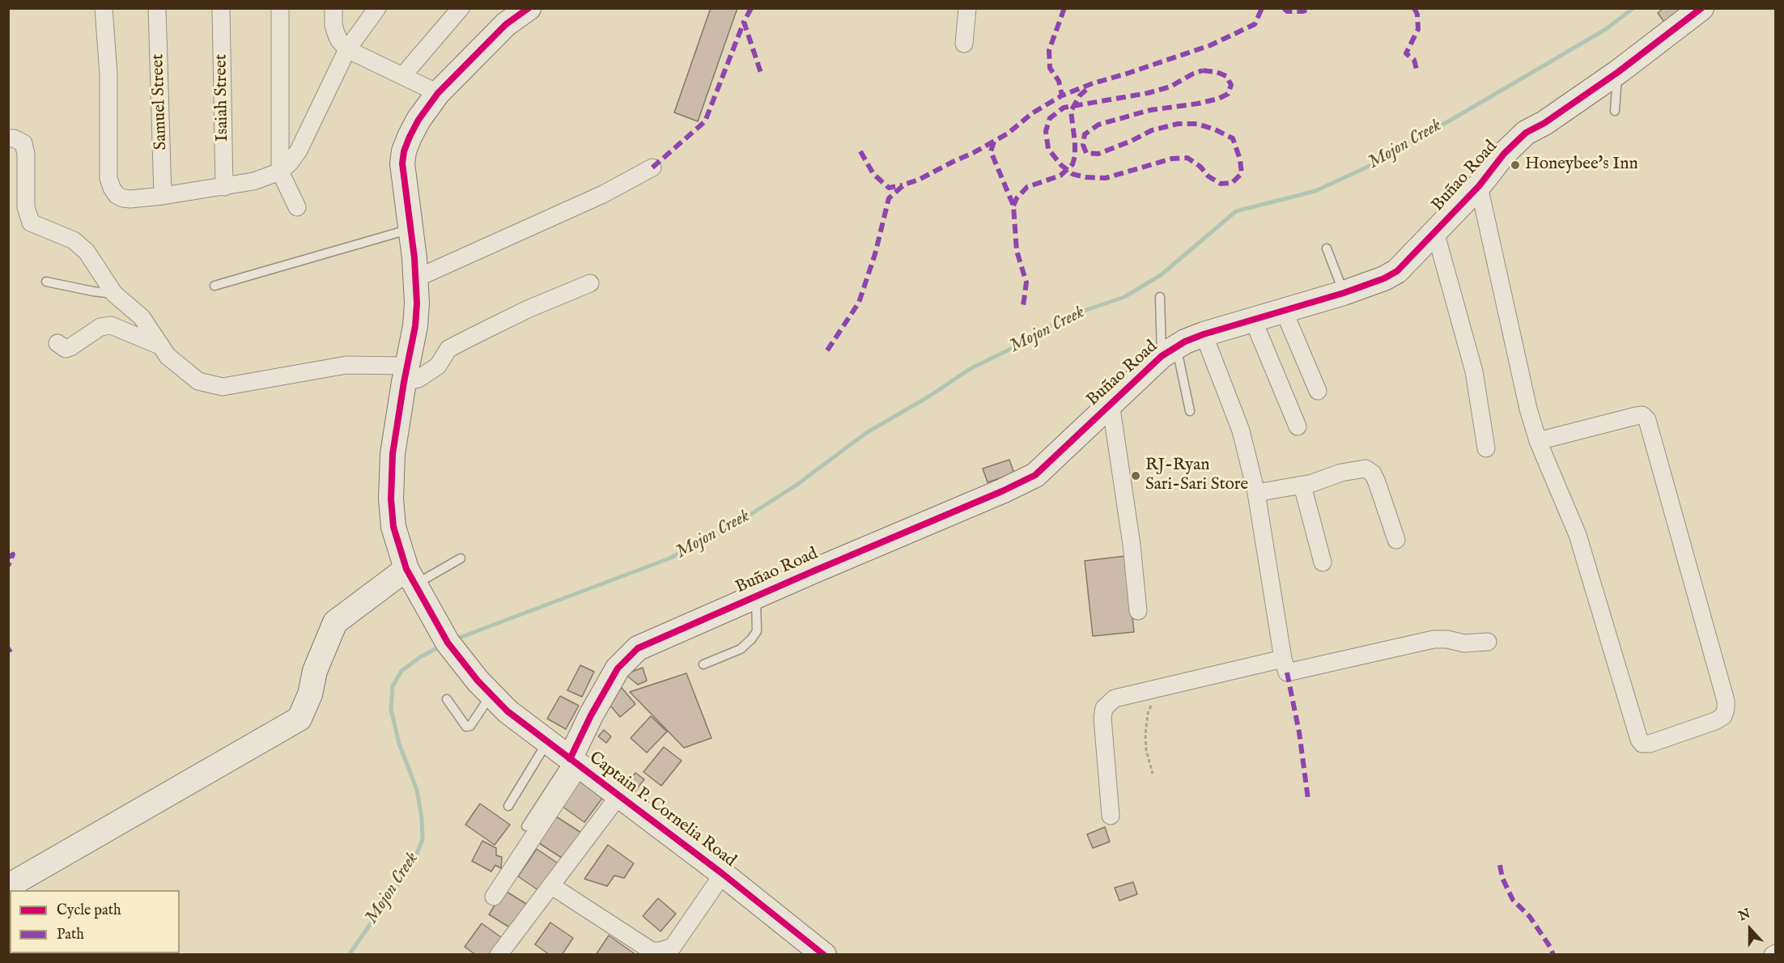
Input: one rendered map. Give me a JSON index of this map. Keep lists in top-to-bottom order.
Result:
{
  "streets": {
    "street": [
      "Isaiah Street",
      "Samuel Street",
      "Buñao Road",
      "Captain P. Cornelia Road"
    ]
  },
  "crossings": [
    ["Buñao Road", "Captain P. Cornelia Road"]
  ],
  "water": ["Mojon Creek"],
  "places": ["Honeybee's Inn", "RJ-Ryan Sari-Sari Store"],
  "legend": ["Cycle path", "Path"],
  "north": "top"
}
